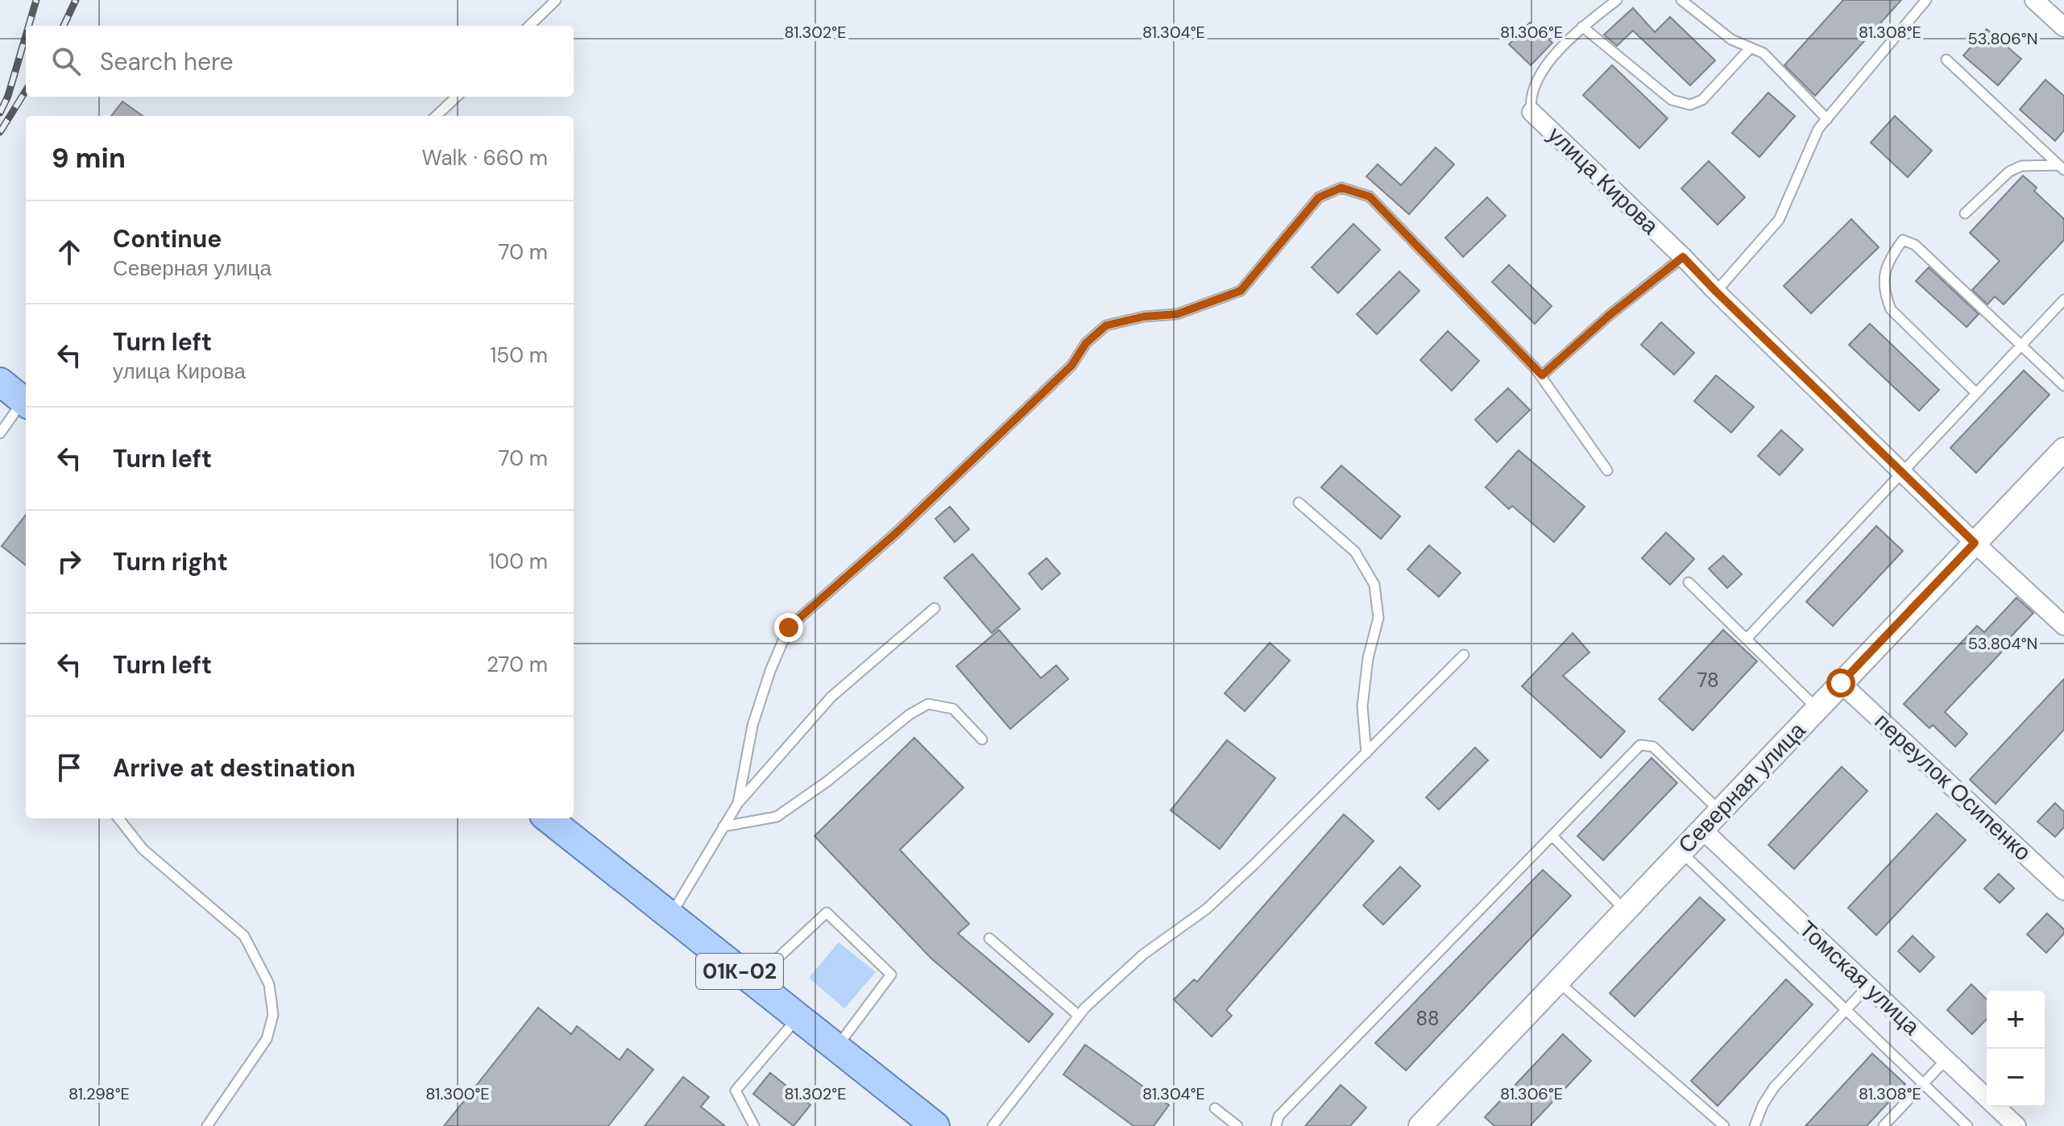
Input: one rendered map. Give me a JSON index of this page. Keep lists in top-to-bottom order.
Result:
{
  "streets": {
    "main road": ["01К-02"],
    "street": [
      "улица Кирова",
      "переулок Осипенко",
      "Северная улица",
      "Томская улица"
    ]
  },
  "crossings": [
    ["улица Кирова", "Северная улица"],
    ["переулок Осипенко", "Северная улица"],
    ["Северная улица", "Томская улица"]
  ],
  "house_numbers": ["78", "88"],
  "page": {
    "search": "Search here",
    "heading": ["9 min", "Walk · 660 m"],
    "list": [
      ["Continue", "Северная улица", "70 m"],
      ["Turn left", "улица Кирова", "150 m"],
      ["Turn left", "70 m"],
      ["Turn right", "100 m"],
      ["Turn left", "270 m"],
      "Arrive at destination"
    ],
    "map_buttons": ["+", "−"]
  },
  "coordinates": [
    "81.302°E",
    "81.304°E",
    "81.306°E",
    "81.308°E",
    "53.806°N",
    "53.804°N",
    "81.298°E",
    "81.300°E"
  ]
}
